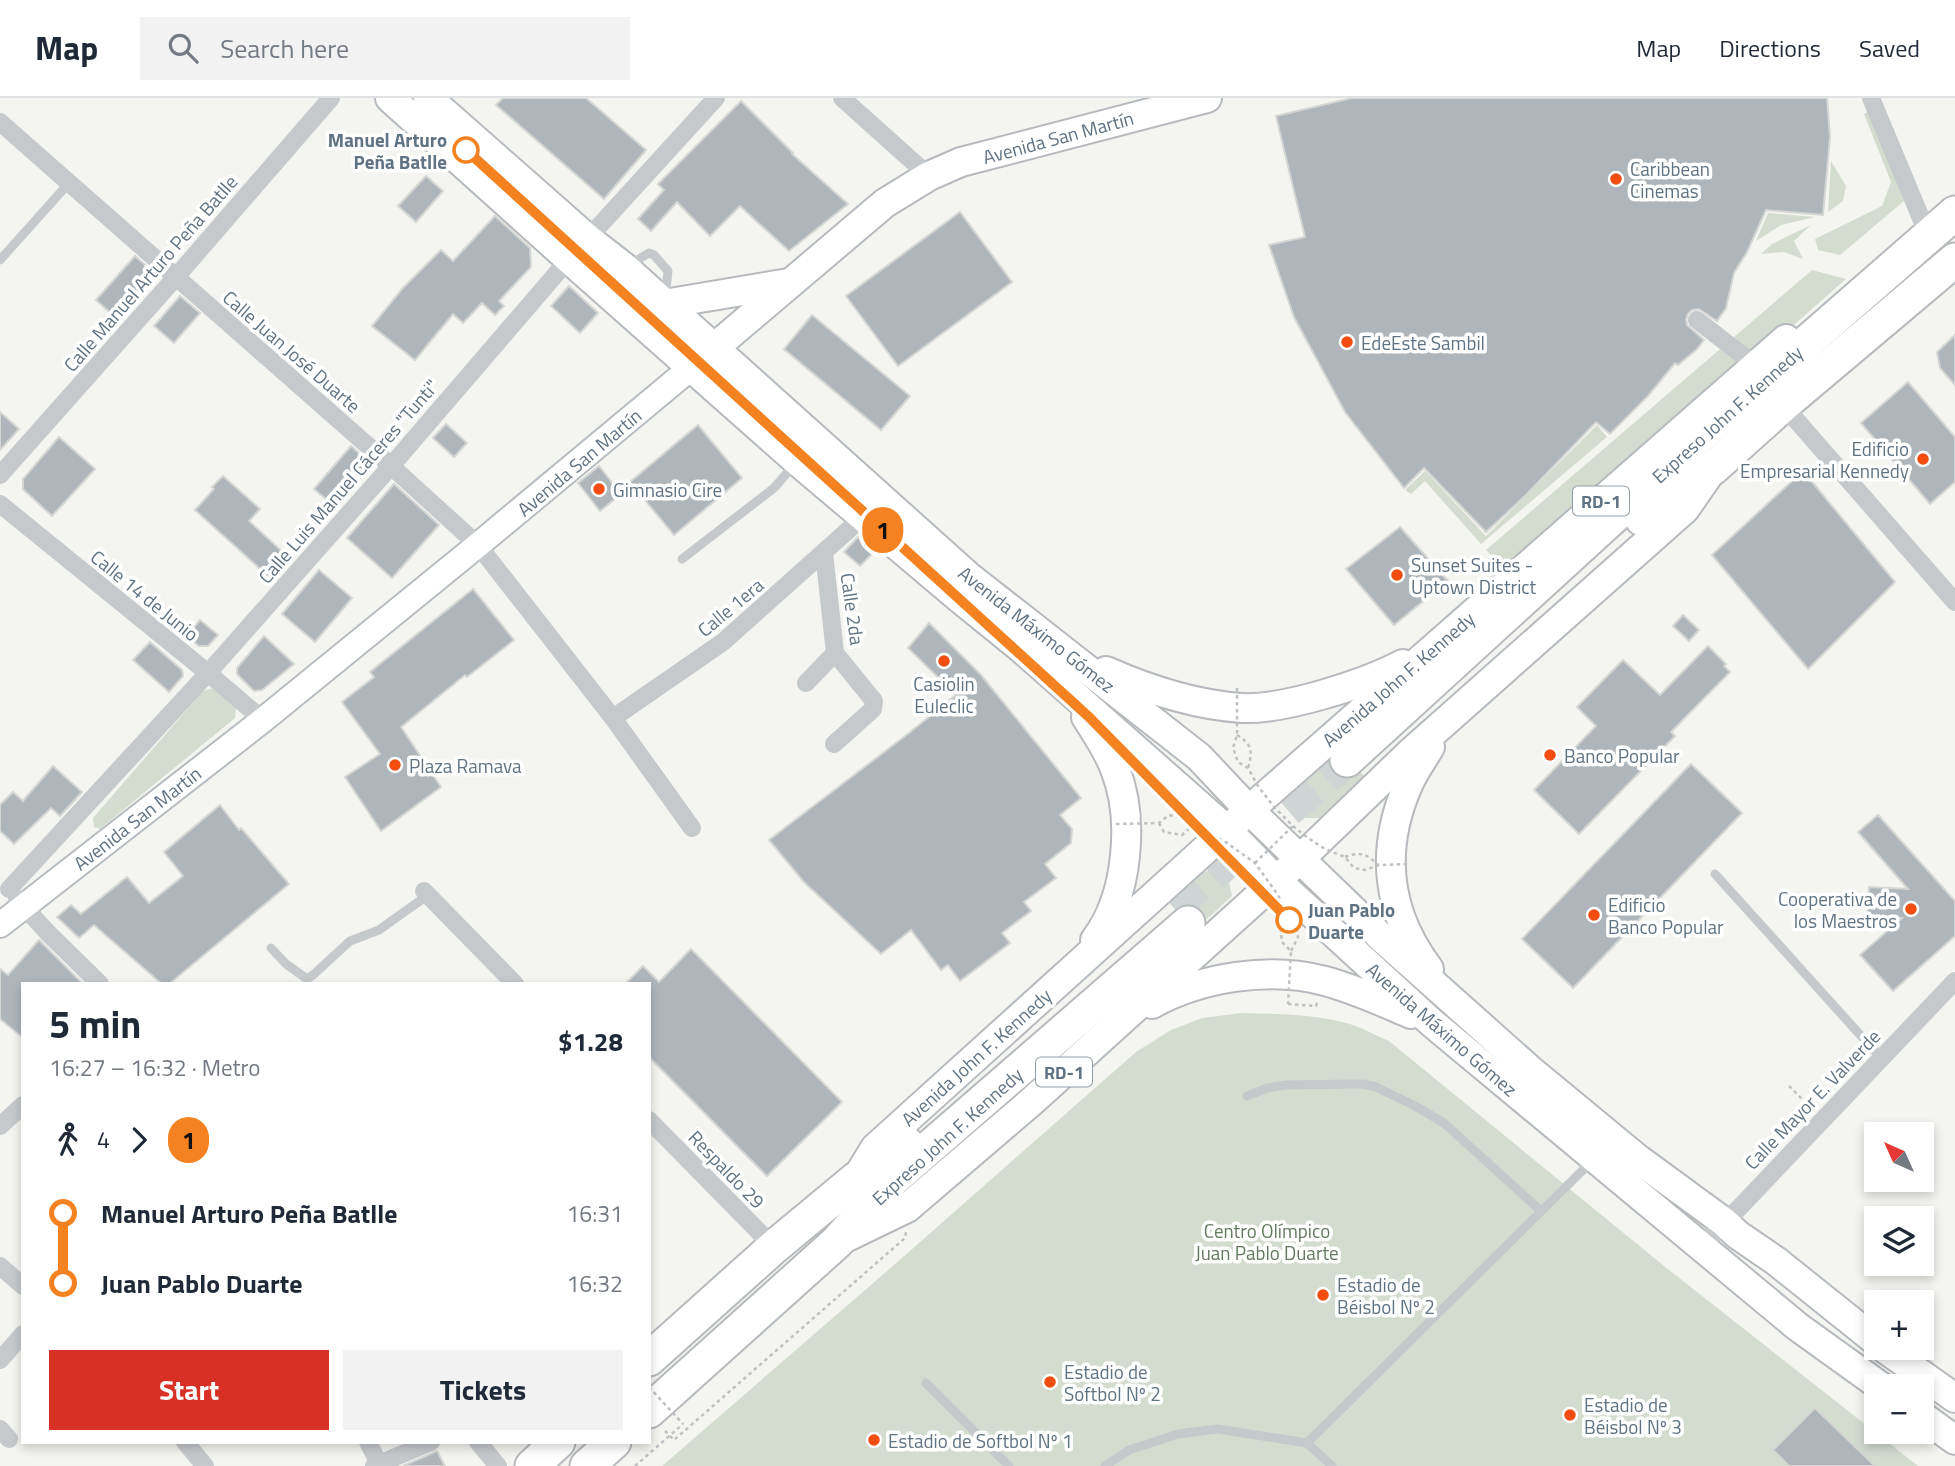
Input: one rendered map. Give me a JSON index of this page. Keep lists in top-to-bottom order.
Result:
{
  "streets": {
    "highway": ["Expreso John F. Kennedy", "RD-1"],
    "main road": ["Avenida San Martín", "Avenida Máximo Gómez", "Avenida John F. Kennedy"],
    "street": [
      "Calle Manuel Arturo Peña Batlle",
      "Calle Juan José Duarte",
      "Calle Luis Manuel Cáceres \"Tunti\"",
      "Calle 14 de Junio",
      "Calle 1era",
      "Calle 2da",
      "Calle Mayor E. Valverde",
      "Respaldo 29"
    ]
  },
  "crossings": [
    ["Avenida San Martín", "Calle Juan José Duarte"],
    ["Avenida San Martín", "Calle Luis Manuel Cáceres \"Tunti\""],
    ["Avenida San Martín", "Calle 14 de Junio"],
    ["Avenida San Martín", "Avenida Máximo Gómez"],
    ["Calle Manuel Arturo Peña Batlle", "Calle Juan José Duarte"],
    ["Calle Juan José Duarte", "Calle Luis Manuel Cáceres \"Tunti\""],
    ["Calle Juan José Duarte", "Calle 1era"],
    ["Expreso John F. Kennedy", "RD-1"],
    ["Expreso John F. Kennedy", "Avenida John F. Kennedy"],
    ["Expreso John F. Kennedy", "Respaldo 29"],
    ["Calle Luis Manuel Cáceres \"Tunti\"", "Calle 14 de Junio"],
    ["Calle Luis Manuel Cáceres \"Tunti\"", "Avenida Máximo Gómez"],
    ["RD-1", "Avenida Máximo Gómez"],
    ["Calle 1era", "Calle 2da"],
    ["Calle 1era", "Avenida Máximo Gómez"],
    ["Avenida Máximo Gómez", "Avenida John F. Kennedy"],
    ["Avenida Máximo Gómez", "Calle Mayor E. Valverde"]
  ],
  "parks": ["Centro Olímpico Juan Pablo Duarte"],
  "places": [
    "Manuel Arturo Peña Batlle",
    "Caribbean Cinemas",
    "EdeEste Sambil",
    "Edificio Empresarial Kennedy",
    "Gimnasio Cire",
    "Sunset Suites - Uptown District",
    "Casiolin Euleclic",
    "Banco Popular",
    "Plaza Ramava",
    "Cooperativa de los Maestros",
    "Edificio Banco Popular",
    "Juan Pablo Duarte",
    "Estadio de Béisbol Nº 2",
    "Estadio de Softbol Nº 2",
    "Estadio de Béisbol Nº 3",
    "Estadio de Softbol Nº 1"
  ],
  "lines": ["metro line 1"],
  "north": "top left",
  "page": {
    "header": "Map",
    "search": "Search here",
    "nav": ["Map", "Directions", "Saved"],
    "on_map": "1",
    "heading": ["5 min", "16:27 – 16:32 · Metro", "$1.28"],
    "legs": ["4", "1"],
    "map_buttons": ["+", "−"],
    "list": [
      {
        "name": "Manuel Arturo Peña Batlle",
        "value": "16:31"
      },
      {
        "name": "Juan Pablo Duarte",
        "value": "16:32"
      }
    ],
    "buttons": ["Start", "Tickets"]
  }
}
